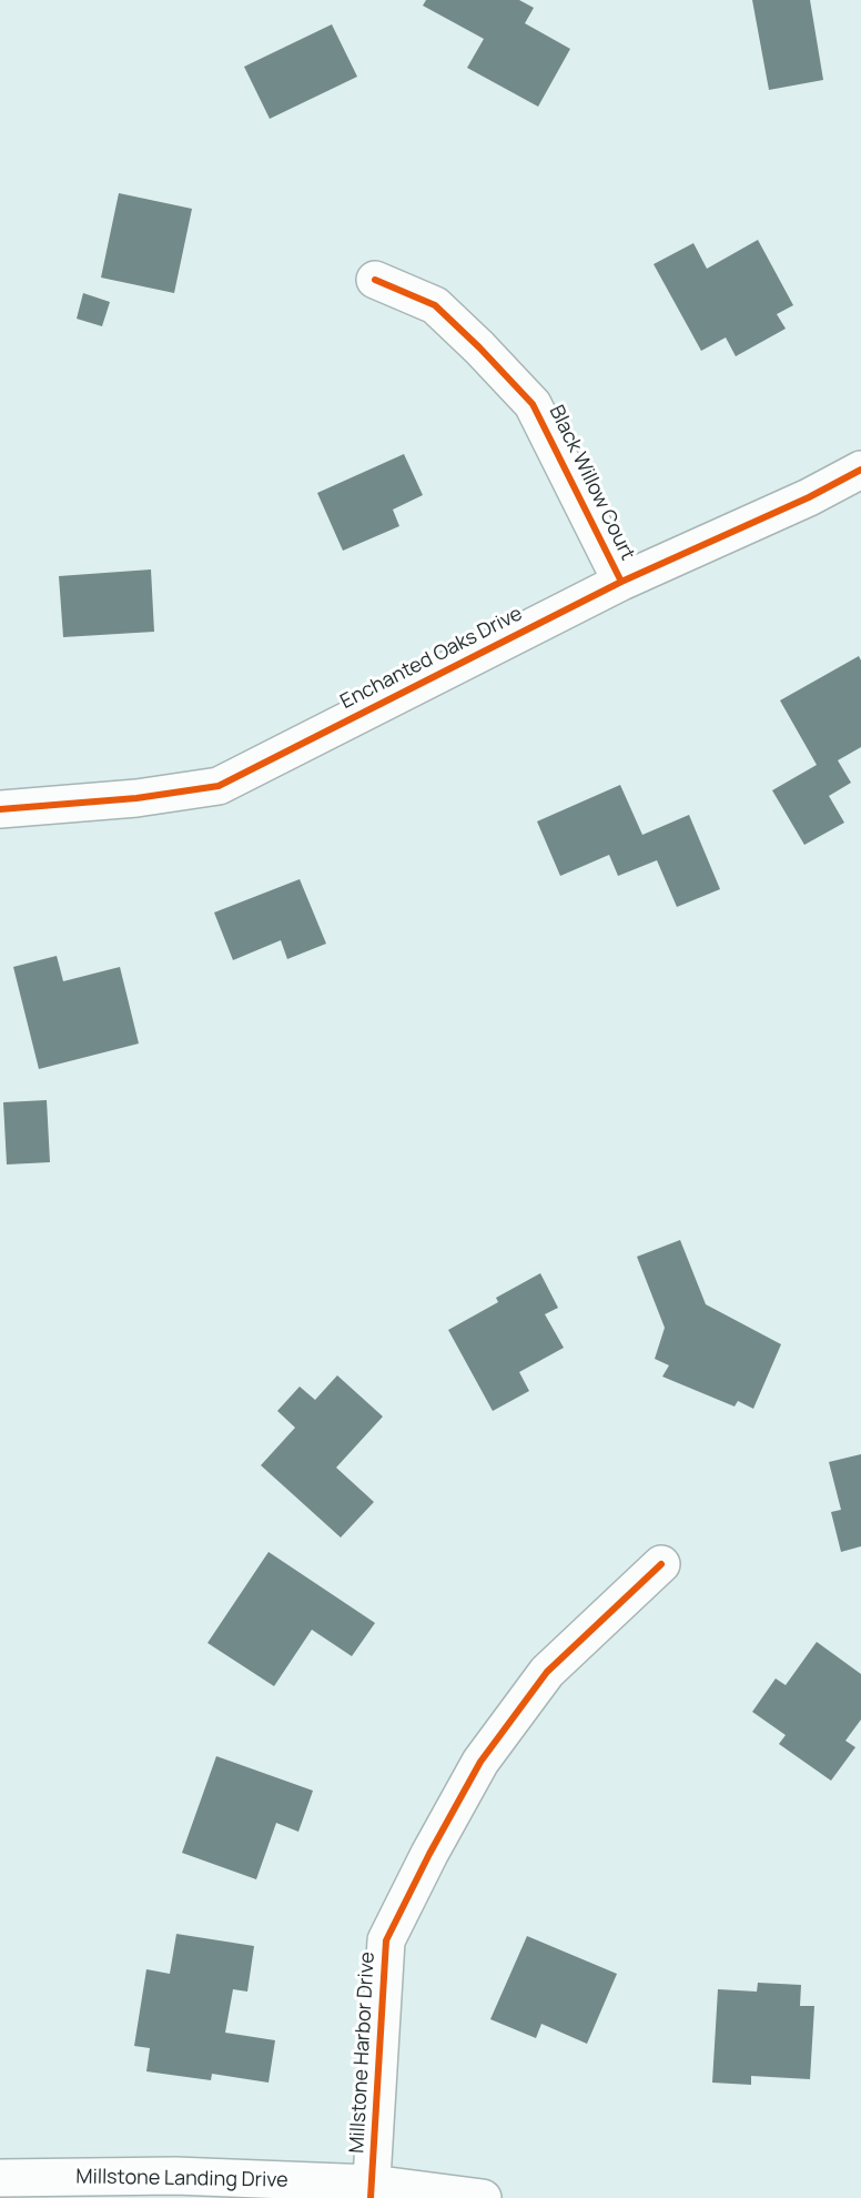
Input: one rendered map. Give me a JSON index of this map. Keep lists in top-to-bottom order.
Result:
{
  "streets": {
    "street": [
      "Black Willow Court",
      "Enchanted Oaks Drive",
      "Millstone Harbor Drive",
      "Millstone Landing Drive"
    ]
  },
  "crossings": [
    ["Black Willow Court", "Enchanted Oaks Drive"],
    ["Millstone Harbor Drive", "Millstone Landing Drive"]
  ]
}
